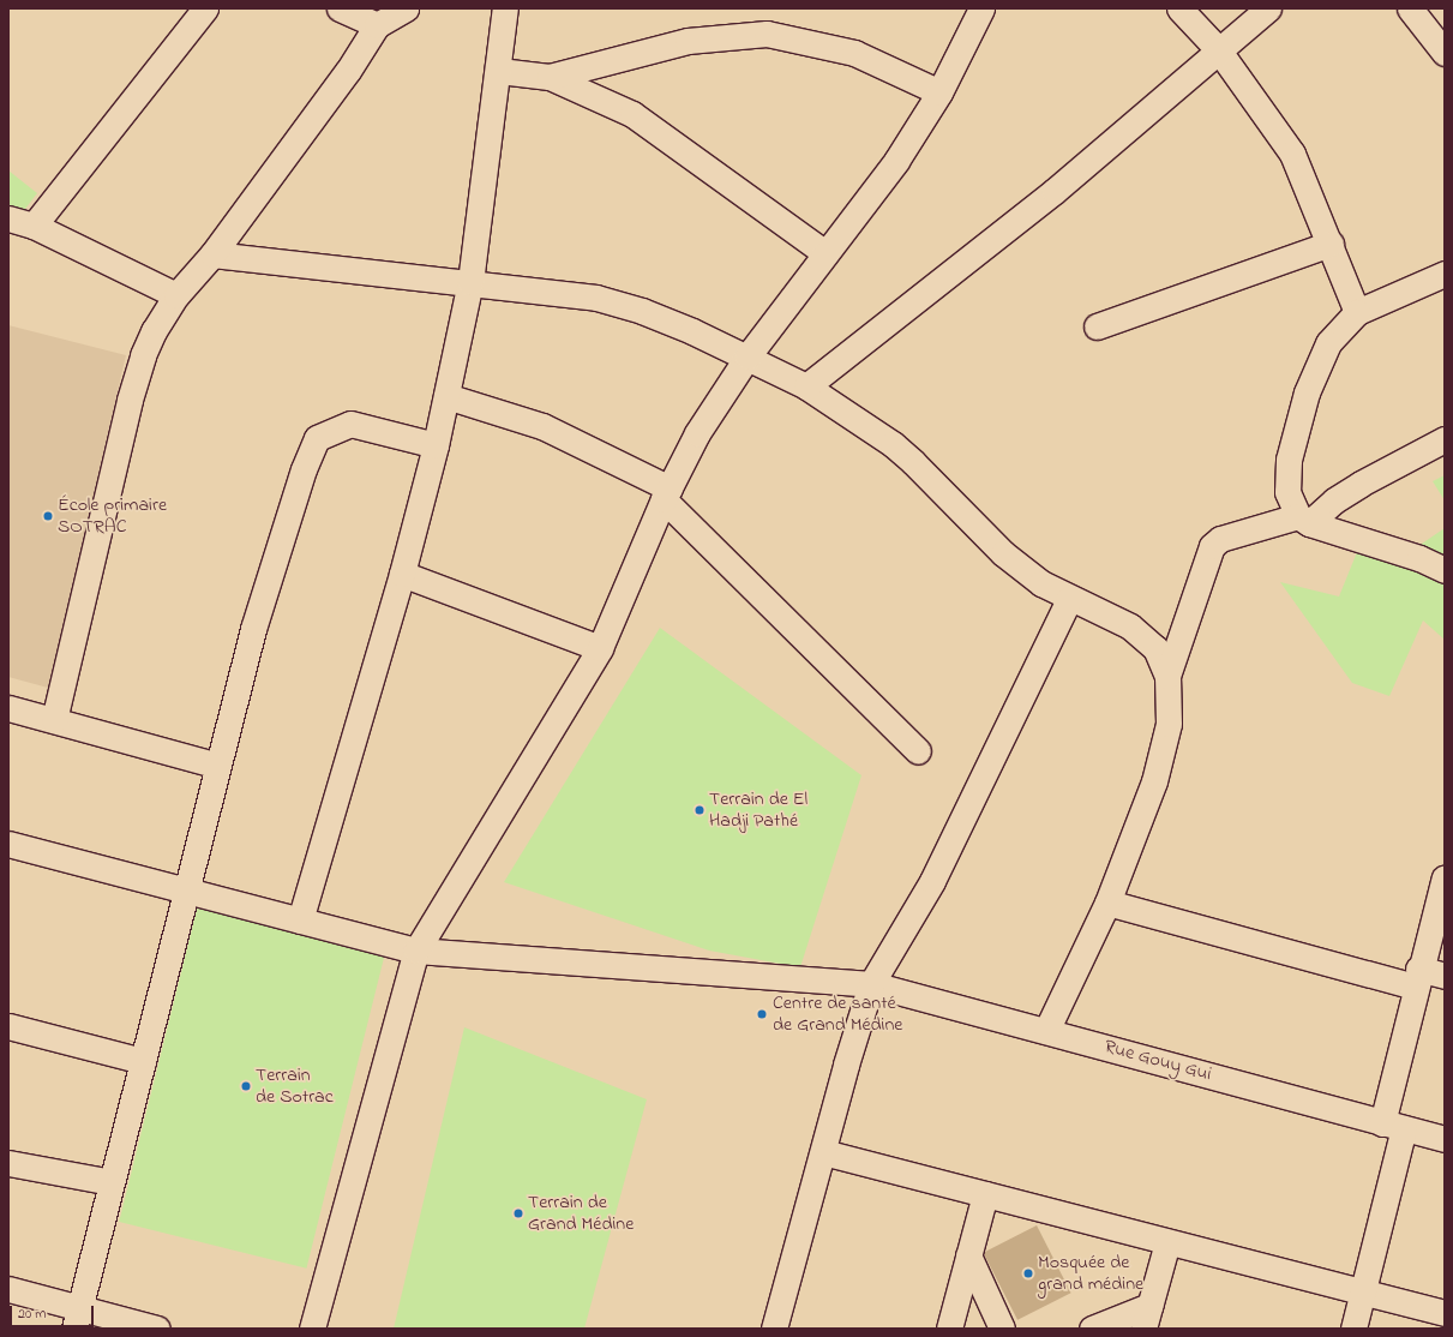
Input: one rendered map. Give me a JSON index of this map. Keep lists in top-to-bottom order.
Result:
{
  "streets": {
    "street": ["Rue Gouy Gui"]
  },
  "places": [
    "École primaire SOTRAC",
    "Terrain de El Hadji Pathé",
    "Centre de santé de Grand Médine",
    "Terrain de Sotrac",
    "Terrain de Grand Médine",
    "Mosquée de grand médine"
  ],
  "scale_bar": "20 m"
}
